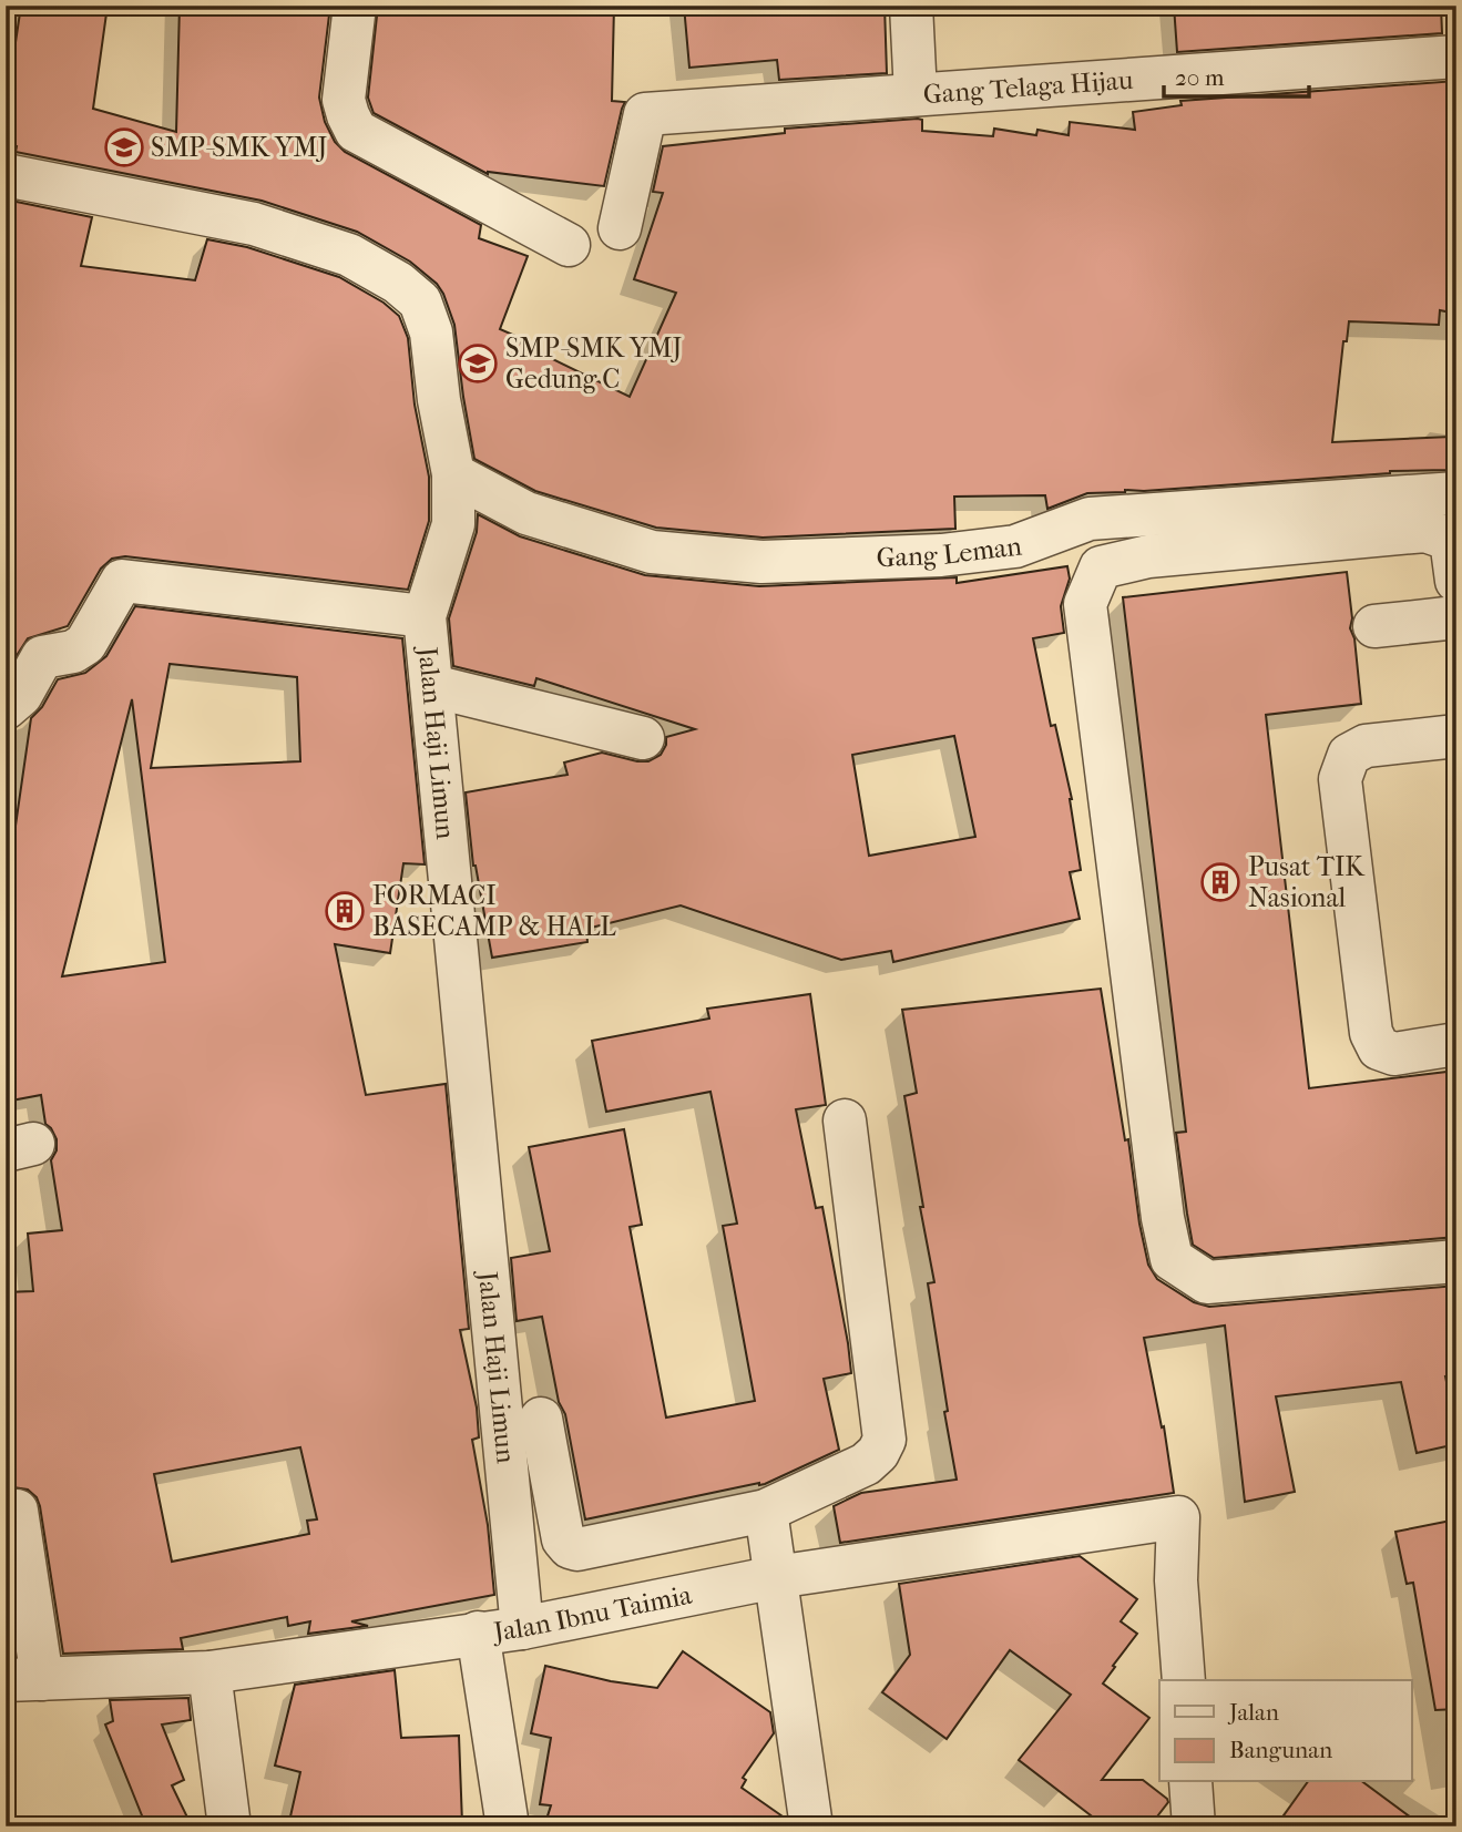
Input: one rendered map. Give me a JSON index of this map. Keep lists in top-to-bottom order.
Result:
{
  "streets": {
    "street": [
      "Gang Telaga Hijau",
      "Gang Leman",
      "Jalan Haji Limun",
      "Jalan Ibnu Taimia"
    ]
  },
  "crossings": [
    ["Gang Leman", "Jalan Haji Limun"],
    ["Jalan Haji Limun", "Jalan Ibnu Taimia"]
  ],
  "places": {
    "school or university": ["SMP-SMK YMJ", "SMP-SMK YMJ Gedung C"],
    "building": ["Pusat TIK Nasional", "FORMACI BASECAMP & HALL"]
  },
  "legend": ["Jalan", "Bangunan"],
  "scale_bar": "20 m"
}
